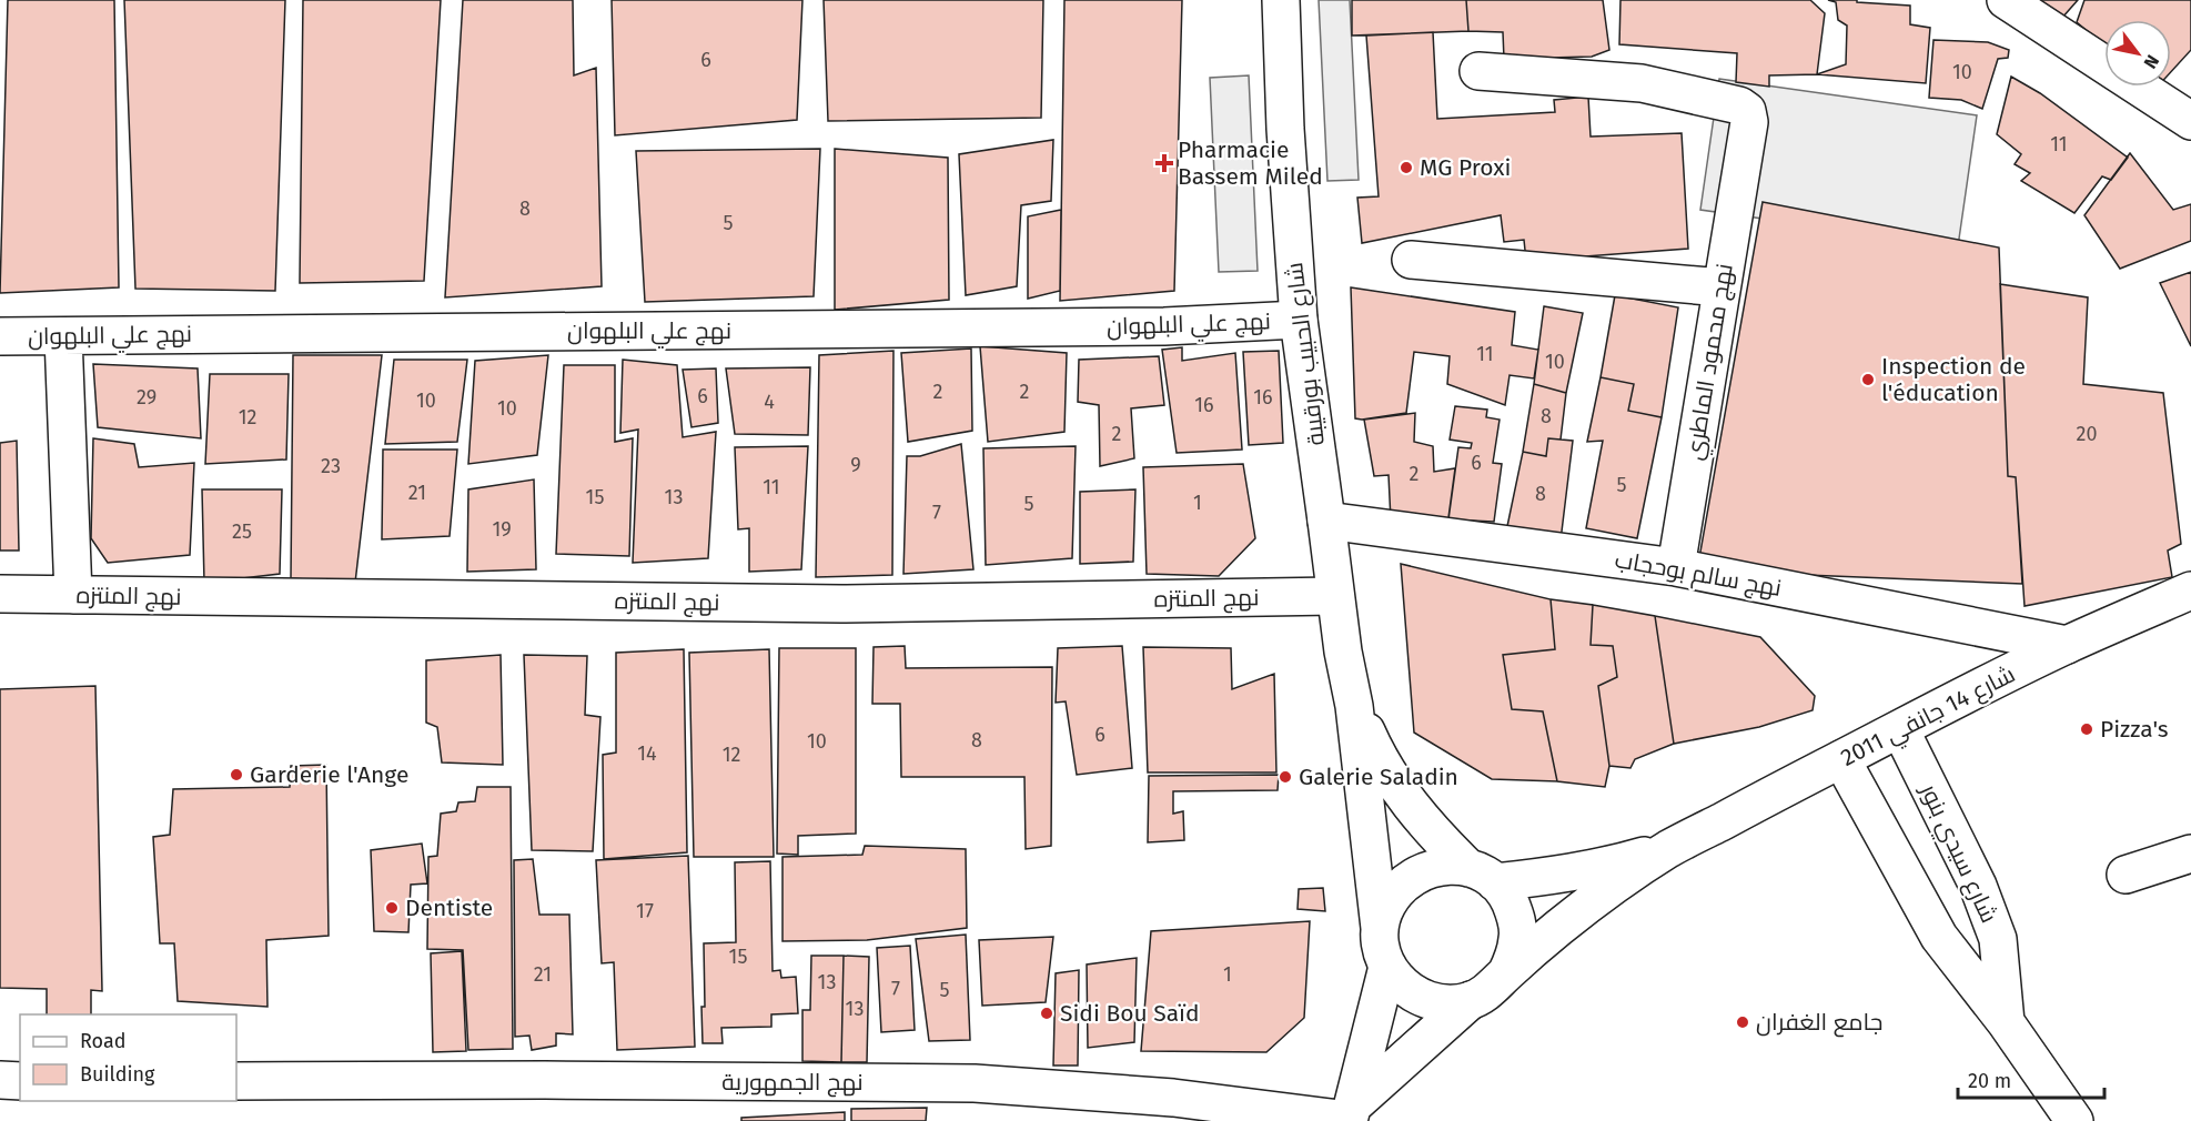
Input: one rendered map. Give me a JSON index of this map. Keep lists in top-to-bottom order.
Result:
{
  "streets": {
    "street": [
      "نهج علي البلهوان",
      "شارع الحبيب بورقيبة",
      "نهج محمود الماطري",
      "نهج سالم بوحجاب",
      "نهج المنتزه",
      "شارع 14 جانفي 2011",
      "شارع سيدي بنور",
      "نهج الجمهورية"
    ]
  },
  "crossings": [
    ["نهج علي البلهوان", "شارع الحبيب بورقيبة"],
    ["شارع الحبيب بورقيبة", "نهج سالم بوحجاب"],
    ["شارع الحبيب بورقيبة", "نهج المنتزه"],
    ["شارع الحبيب بورقيبة", "شارع 14 جانفي 2011"],
    ["نهج محمود الماطري", "نهج سالم بوحجاب"],
    ["نهج سالم بوحجاب", "شارع 14 جانفي 2011"],
    ["شارع 14 جانفي 2011", "شارع سيدي بنور"]
  ],
  "places": {
    "health": ["Pharmacie Bassem Miled"],
    "other": [
      "MG Proxi",
      "Inspection de l'éducation",
      "Pizza's",
      "Garderie l'Ange",
      "Galerie Saladin",
      "Dentiste",
      "Sidi Bou Saïd",
      "جامع الغفران"
    ]
  },
  "house_numbers": [
    "6",
    "10",
    "11",
    "8",
    "5",
    "11",
    "10",
    "2",
    "2",
    "6",
    "29",
    "16",
    "10",
    "4",
    "16",
    "10",
    "8",
    "12",
    "2",
    "20",
    "6",
    "9",
    "23",
    "2",
    "5",
    "11",
    "21",
    "8",
    "15",
    "13",
    "1",
    "5",
    "7",
    "19",
    "25",
    "6",
    "8",
    "10",
    "14",
    "12",
    "17",
    "15",
    "21",
    "1",
    "13",
    "7",
    "5",
    "13"
  ],
  "legend": ["Road", "Building"],
  "scale_bar": "20 m",
  "north": "bottom right"
}
